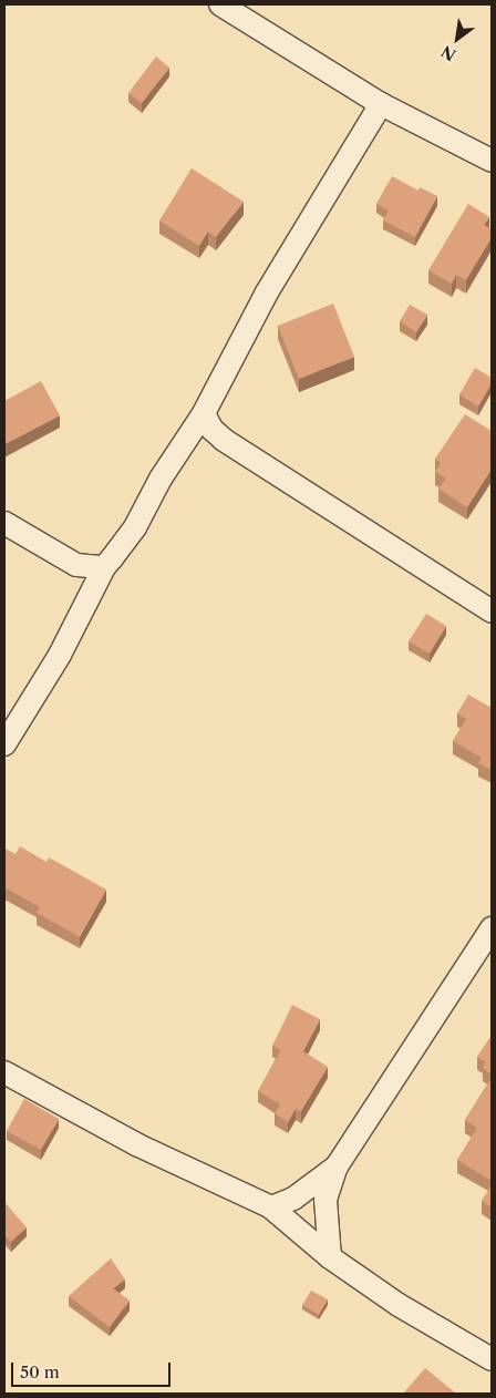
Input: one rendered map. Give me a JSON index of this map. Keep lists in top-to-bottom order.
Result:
{
  "scale_bar": "50 m",
  "north": "bottom left"
}
